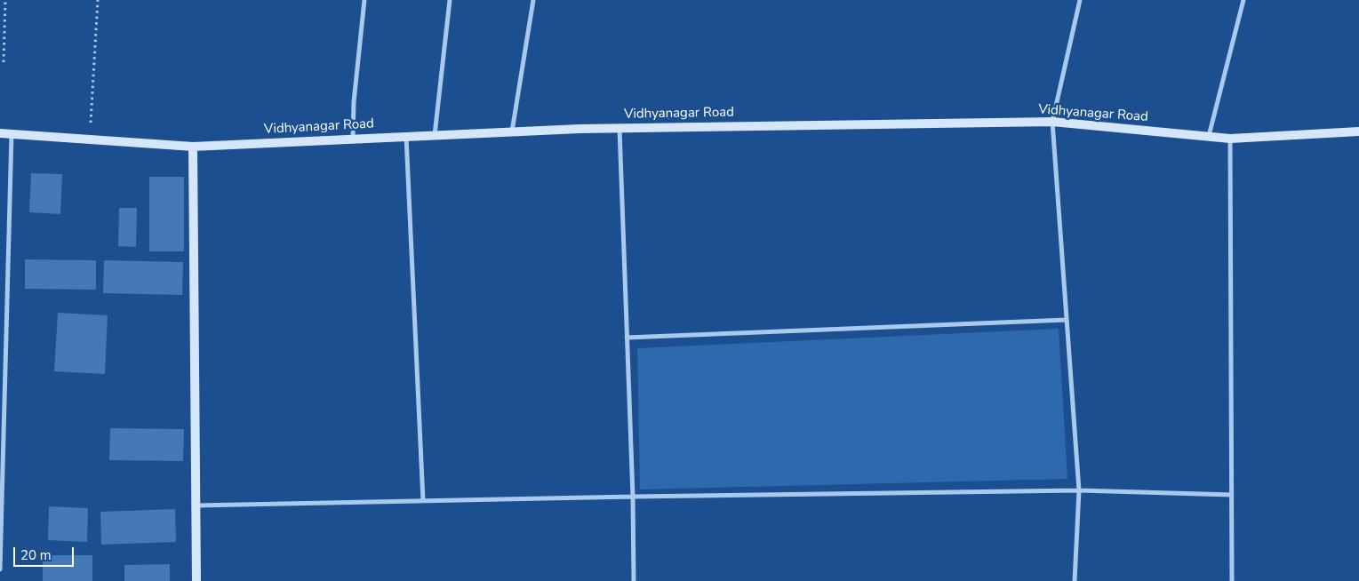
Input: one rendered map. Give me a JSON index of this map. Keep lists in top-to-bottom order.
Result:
{
  "streets": {
    "street": ["Vidhyanagar Road"]
  },
  "scale_bar": "20 m"
}
